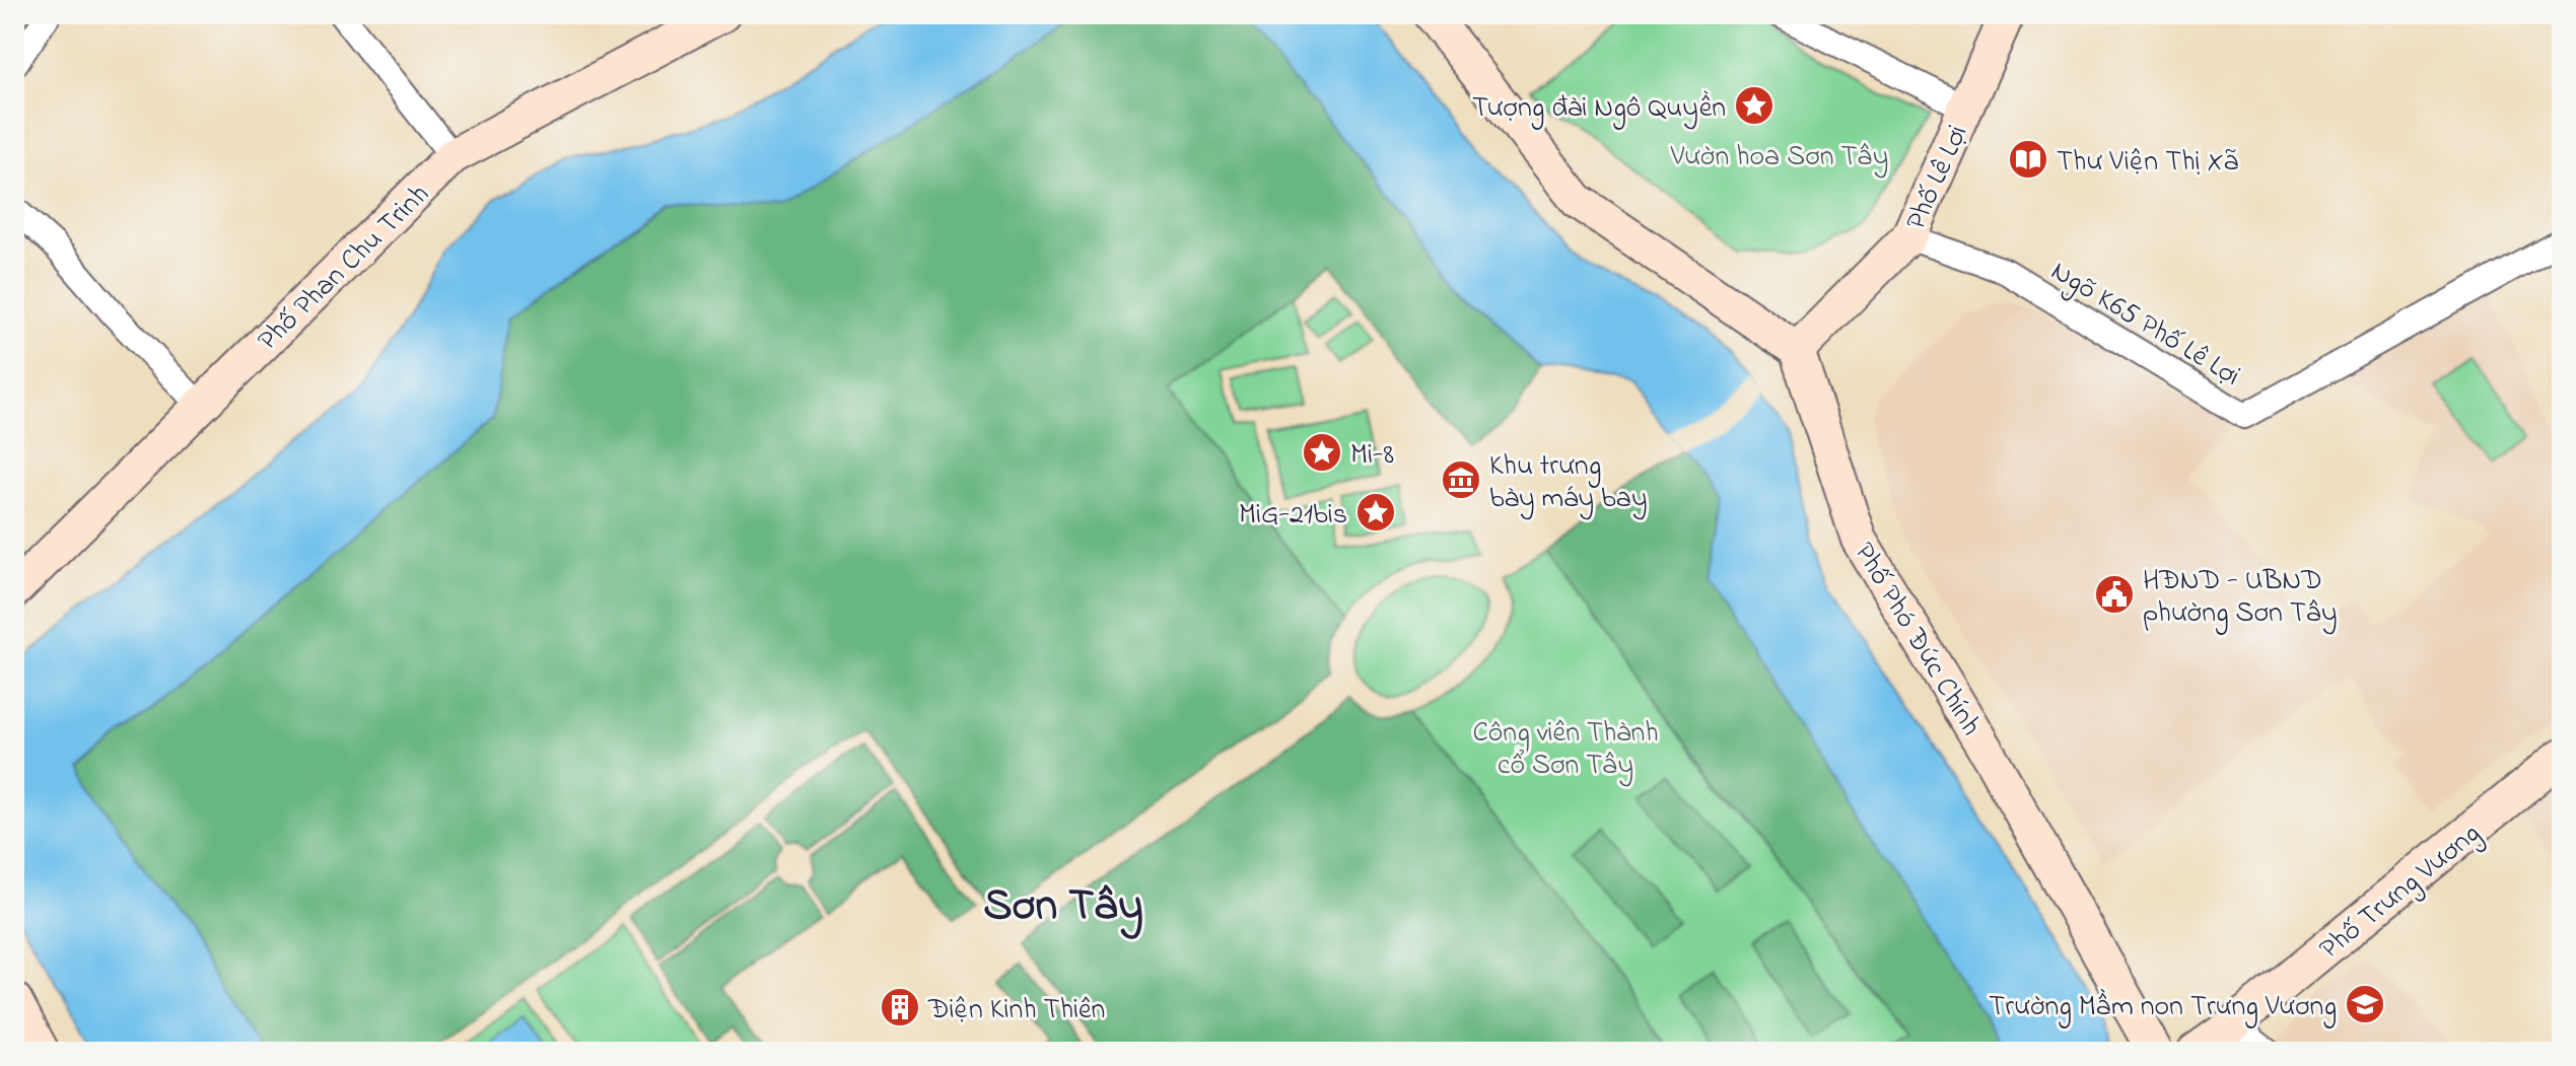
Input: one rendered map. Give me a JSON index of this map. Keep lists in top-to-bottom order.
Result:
{
  "streets": {
    "main road": [
      "Phố Lê Lợi",
      "Phố Phan Chu Trinh",
      "Phố Phó Đức Chính",
      "Phố Trưng Vương"
    ],
    "street": ["Ngõ K65 Phố Lê Lợi"]
  },
  "crossings": [
    ["Phố Lê Lợi", "Ngõ K65 Phố Lê Lợi"],
    ["Phố Lê Lợi", "Phố Phó Đức Chính"]
  ],
  "districts": ["Sơn Tây"],
  "parks": ["Vườn hoa Sơn Tây", "Công viên Thành cổ Sơn Tây"],
  "places": {
    "place": ["Tượng đài Ngô Quyền", "Mi-8", "MiG-21bis"],
    "library": ["Thư Viện Thị Xã"],
    "museum": ["Khu trưng bày máy bay"],
    "public building": ["HĐND - UBND phường Sơn Tây"],
    "school or university": ["Trường Mầm non Trưng Vương"],
    "building": ["Điện Kinh Thiên"]
  }
}
